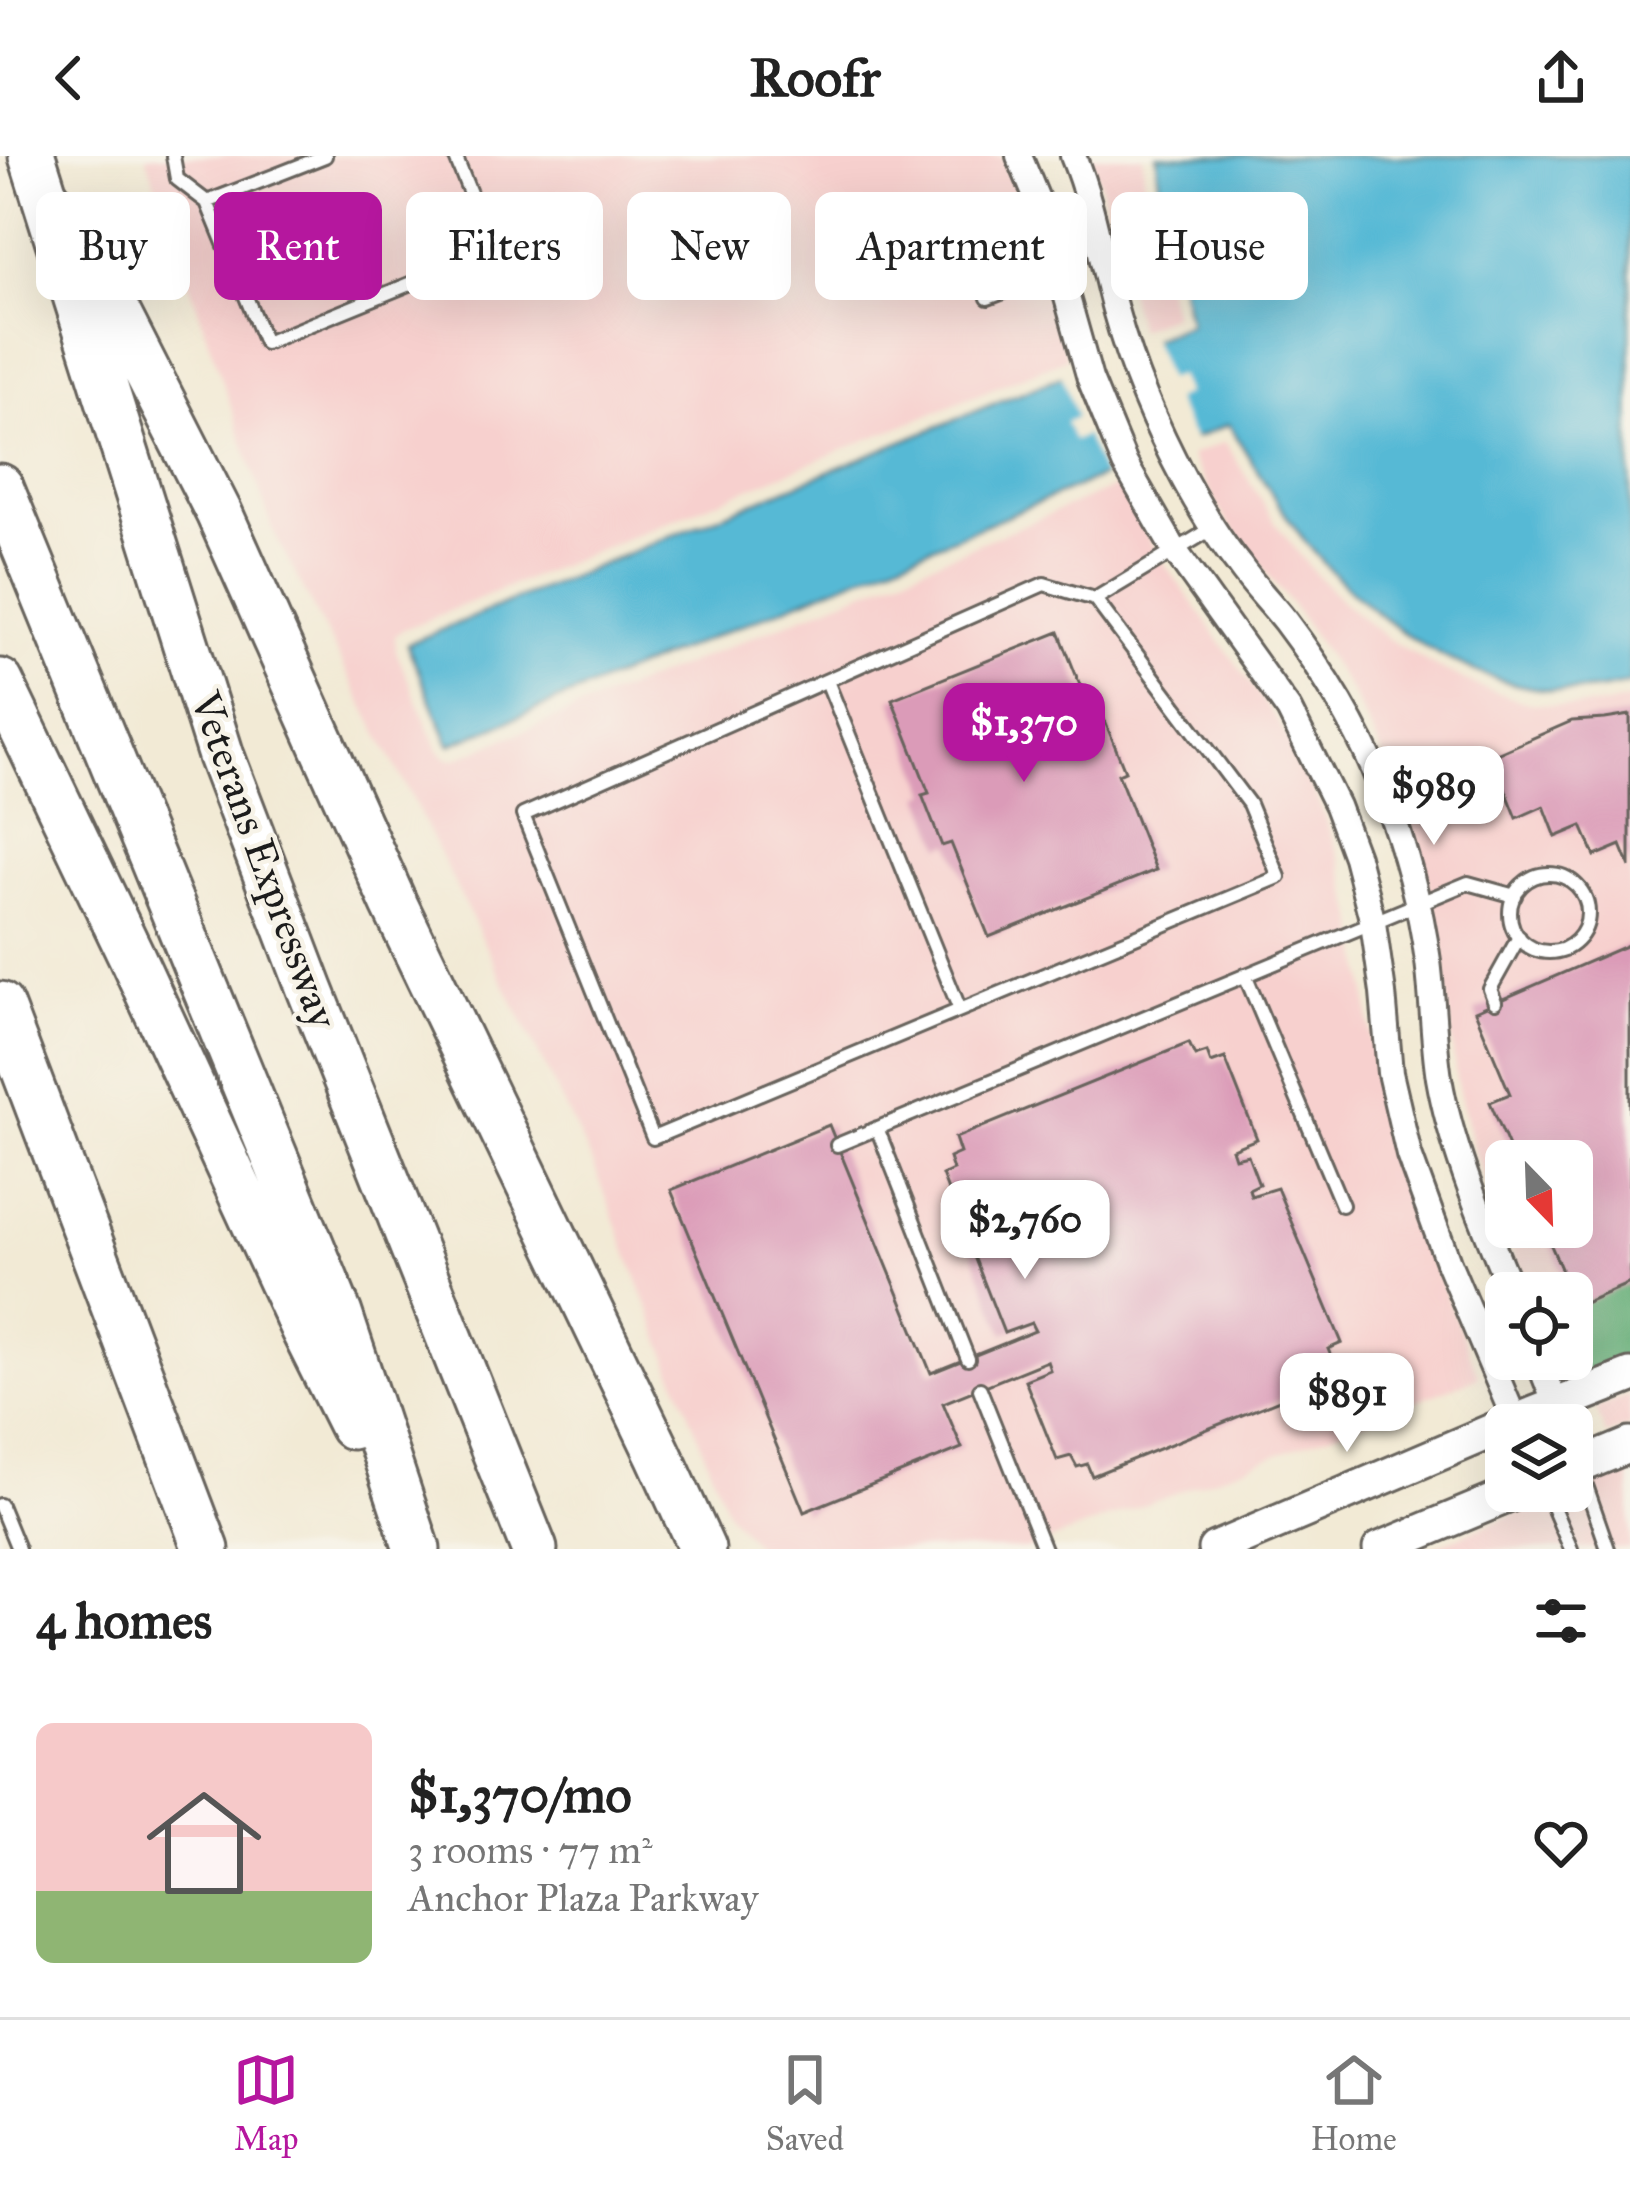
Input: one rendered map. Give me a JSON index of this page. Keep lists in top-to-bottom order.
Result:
{
  "streets": {
    "highway": ["Veterans Expressway"]
  },
  "north": "bottom right",
  "page": {
    "header": "Roofr",
    "chip": [
      "Buy",
      "Rent",
      "Filters",
      "New",
      "Apartment",
      "House"
    ],
    "price": [
      "$1,370",
      "$989",
      "$2,760",
      "$891"
    ],
    "heading": "4 homes",
    "list": [
      {
        "name": "$1,370/mo",
        "note": "3 rooms · 77 m² · Anchor Plaza Parkway"
      }
    ],
    "tabs": ["Map", "Saved", "Home"]
  }
}
